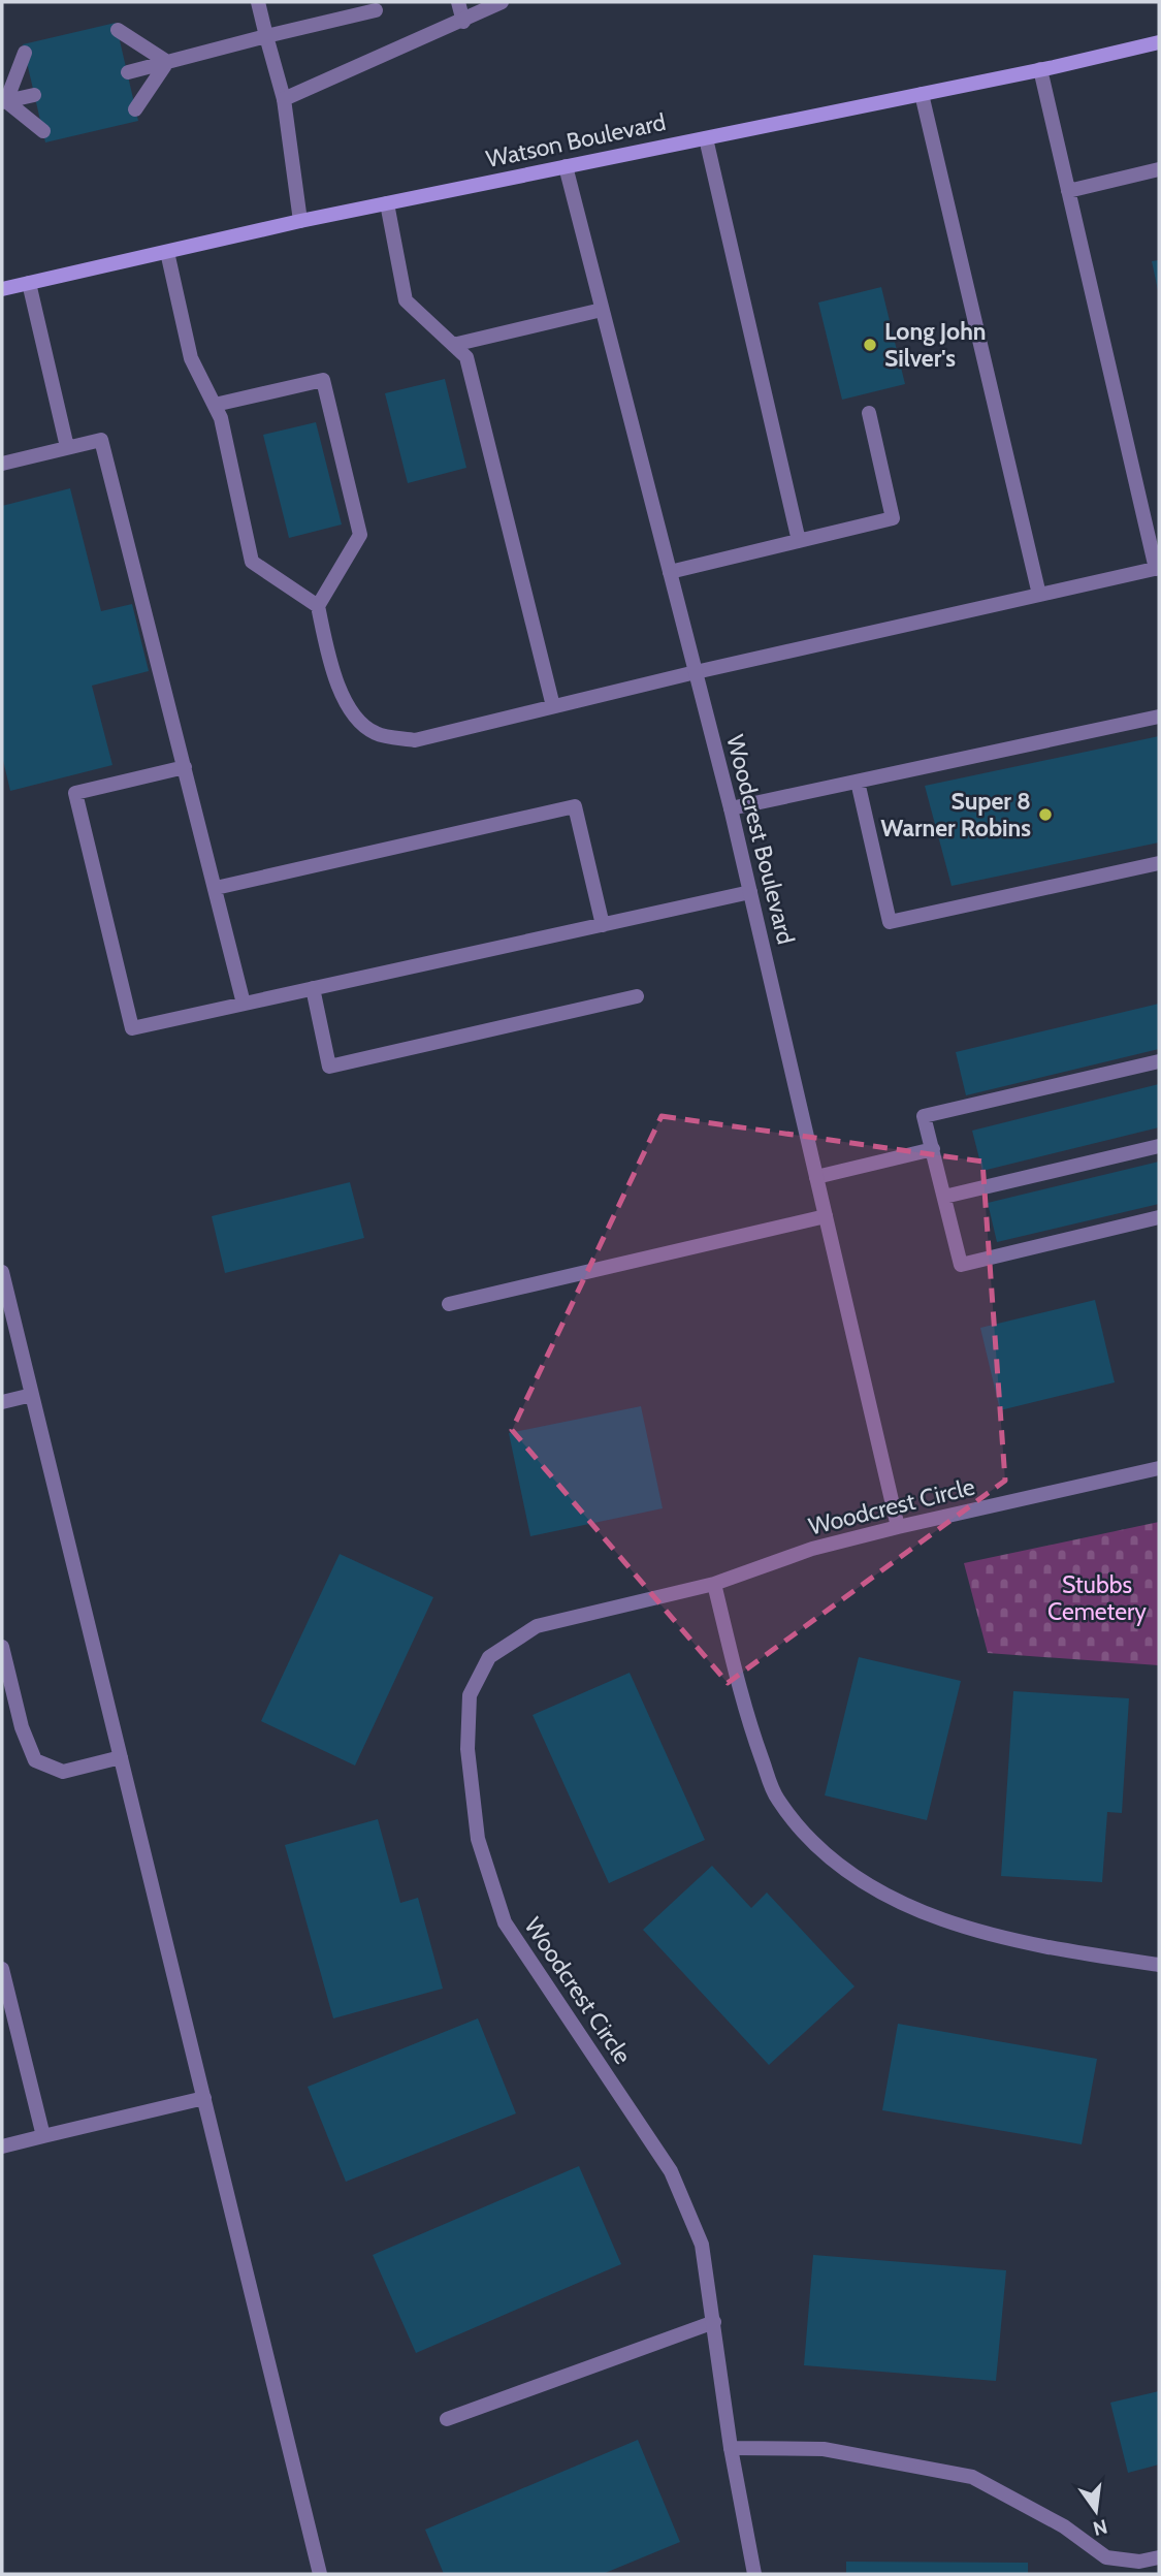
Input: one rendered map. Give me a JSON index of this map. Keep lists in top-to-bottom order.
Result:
{
  "streets": {
    "main road": ["Watson Boulevard"],
    "street": ["Woodcrest Boulevard", "Woodcrest Circle"]
  },
  "crossings": [
    ["Watson Boulevard", "Woodcrest Boulevard"],
    ["Woodcrest Boulevard", "Woodcrest Circle"]
  ],
  "parks": ["Stubbs Cemetery"],
  "places": ["Long John Silver's", "Super 8 Warner Robins"],
  "north": "bottom"
}
